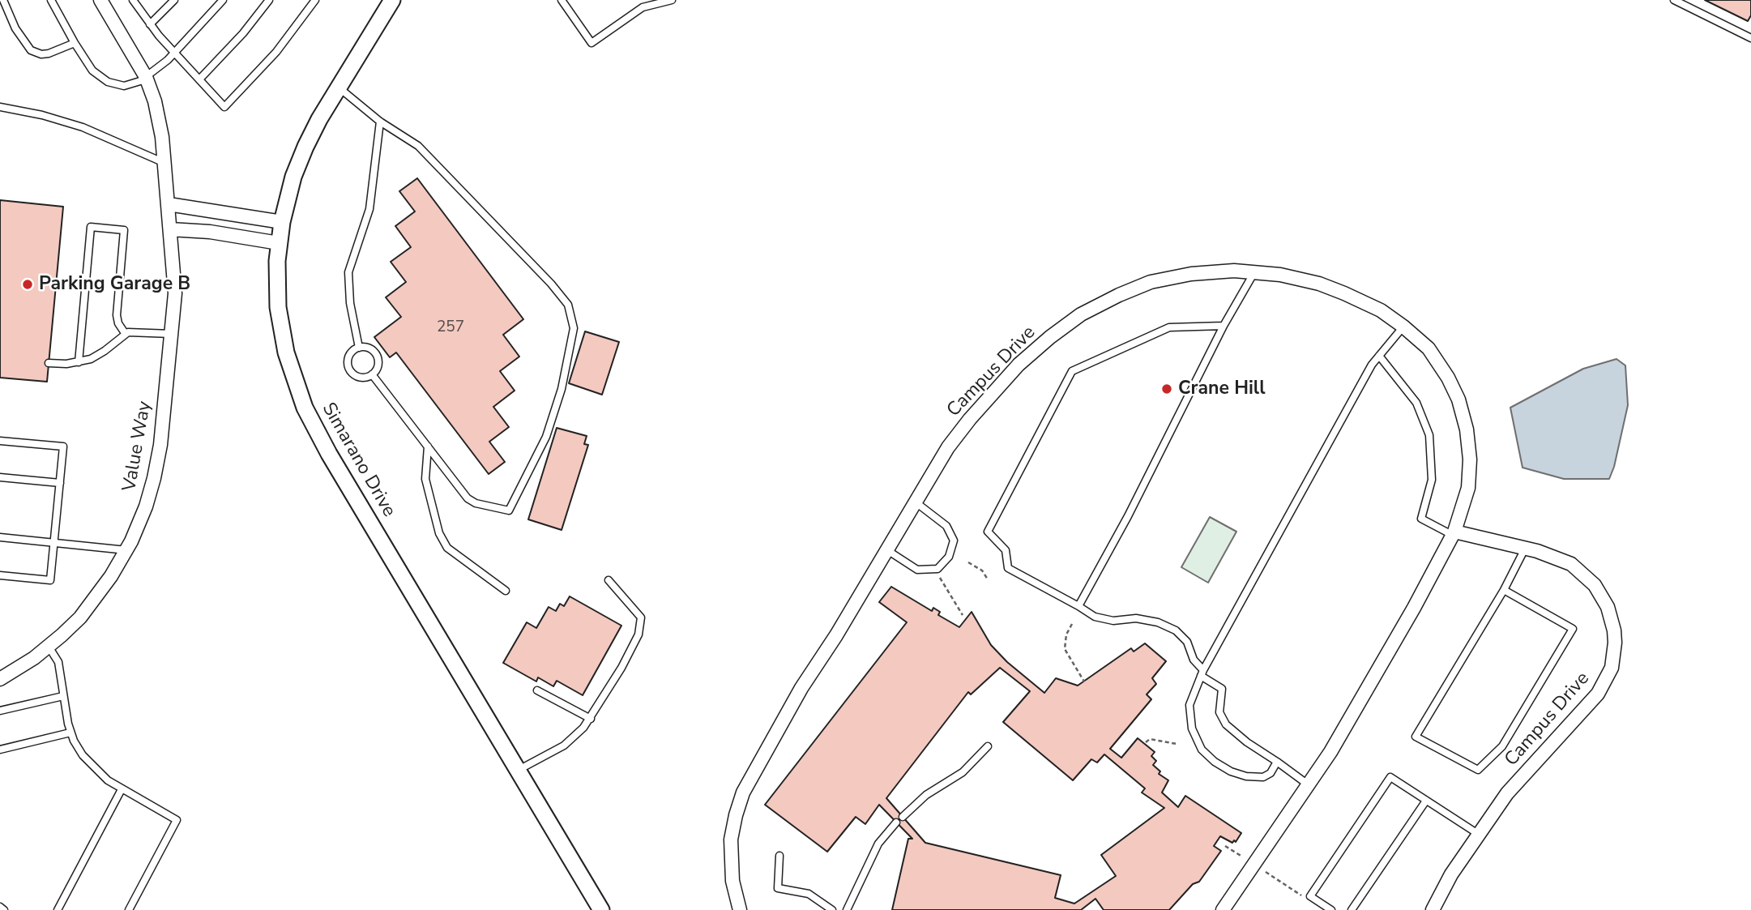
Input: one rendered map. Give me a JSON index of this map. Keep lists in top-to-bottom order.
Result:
{
  "streets": {
    "street": ["Campus Drive", "Value Way", "Simarano Drive"]
  },
  "places": ["Parking Garage B", "Crane Hill"],
  "house_numbers": ["257"]
}
